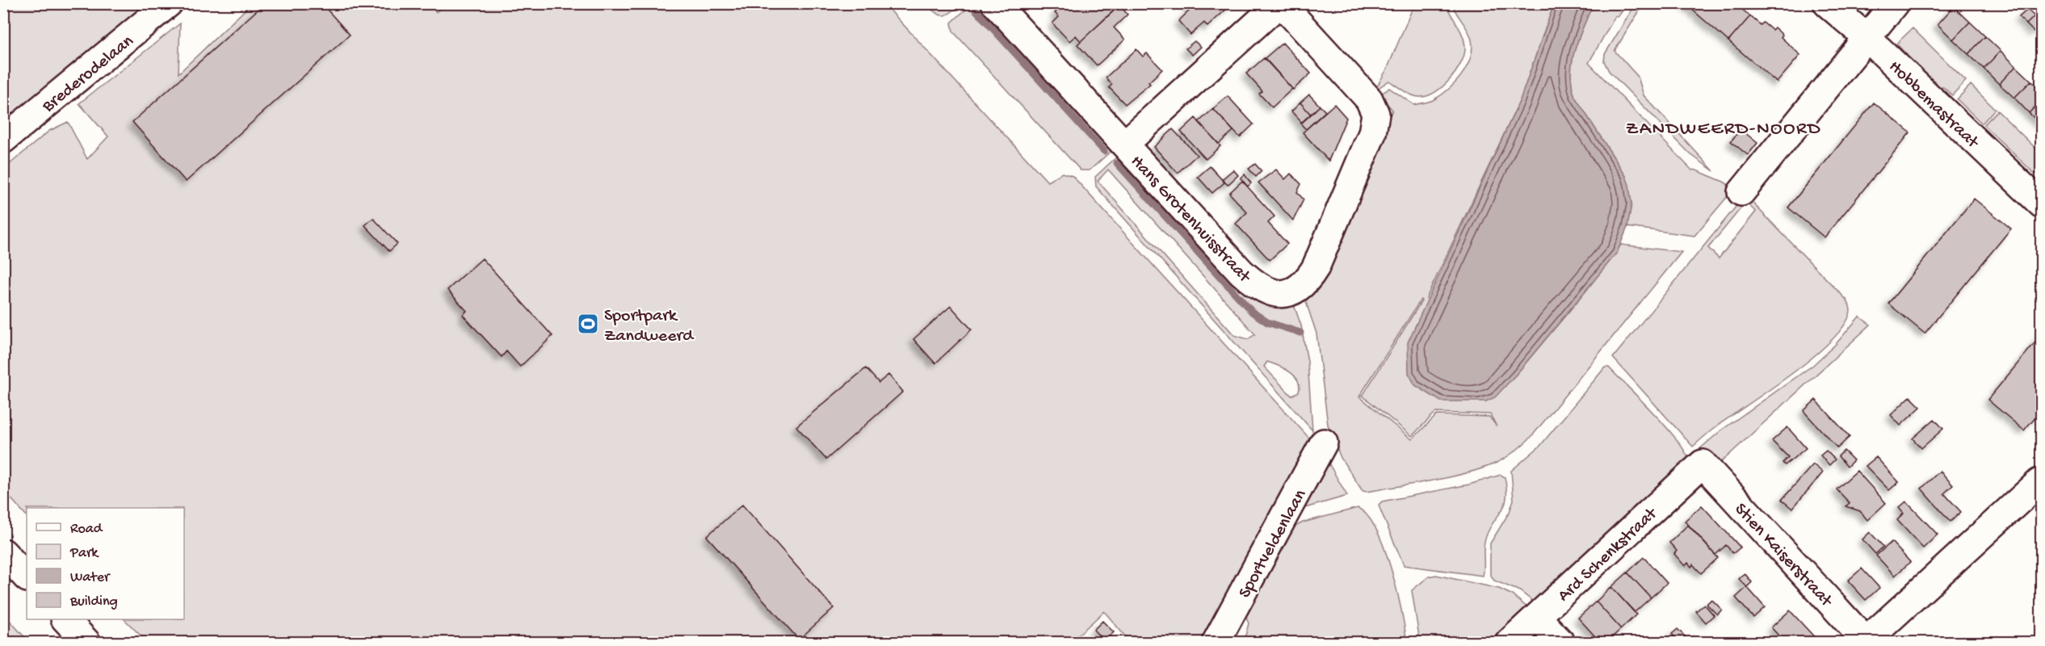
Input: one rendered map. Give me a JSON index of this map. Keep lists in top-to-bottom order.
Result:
{
  "streets": {
    "street": [
      "Brederodelaan",
      "Hobbemastraat",
      "Hans Grotenhuisstraat",
      "Sportveldenlaan",
      "Ard Schenkstraat",
      "Stien Kaiserstraat"
    ]
  },
  "crossings": [
    ["Ard Schenkstraat", "Stien Kaiserstraat"]
  ],
  "districts": ["ZANDWEERD-NOORD"],
  "places": {
    "sports": ["Sportpark Zandweerd"]
  },
  "legend": [
    "Road",
    "Park",
    "Water",
    "Building"
  ]
}
